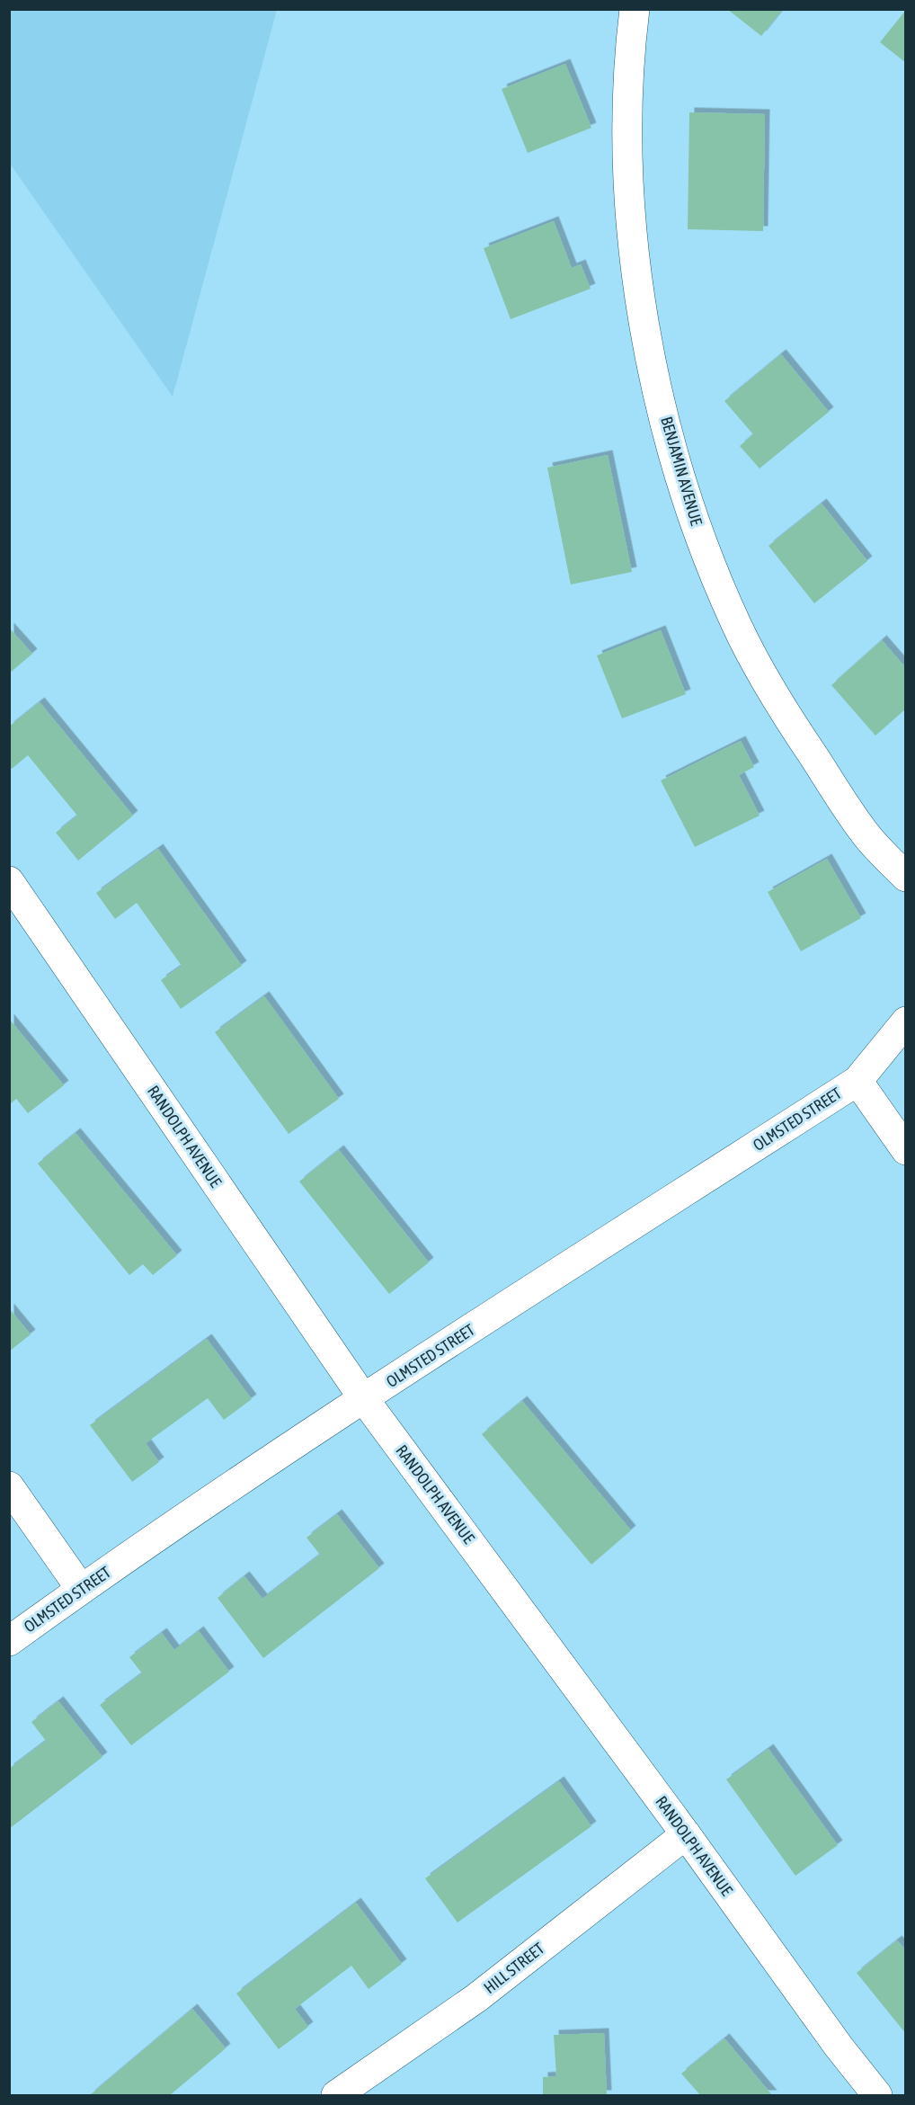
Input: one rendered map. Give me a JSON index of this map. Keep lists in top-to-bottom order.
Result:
{
  "streets": {
    "street": [
      "BENJAMIN AVENUE",
      "OLMSTED STREET",
      "RANDOLPH AVENUE",
      "HILL STREET"
    ]
  },
  "crossings": [
    ["OLMSTED STREET", "RANDOLPH AVENUE"],
    ["RANDOLPH AVENUE", "HILL STREET"]
  ]
}
